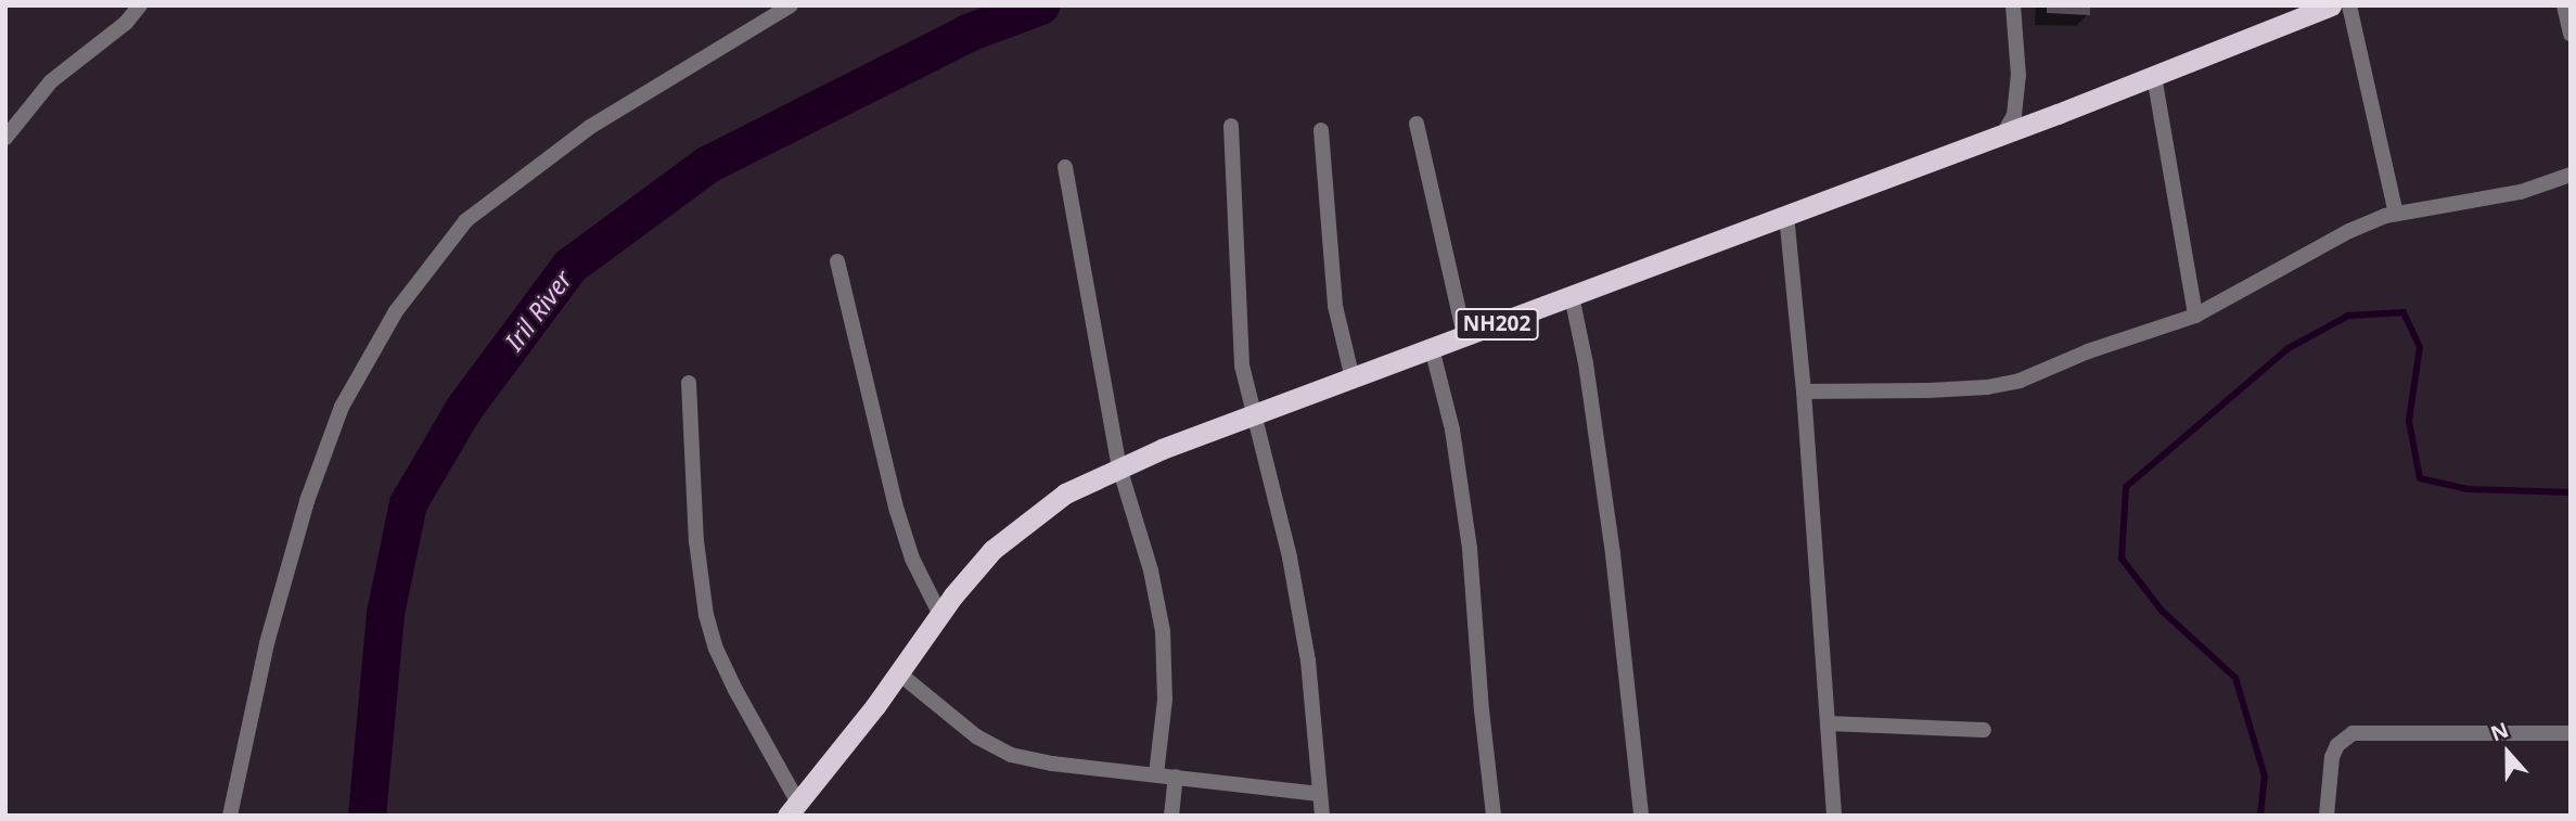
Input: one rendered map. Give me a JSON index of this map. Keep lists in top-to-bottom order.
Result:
{
  "streets": {
    "highway": ["NH202"]
  },
  "water": ["Iril River"],
  "north": "top"
}
